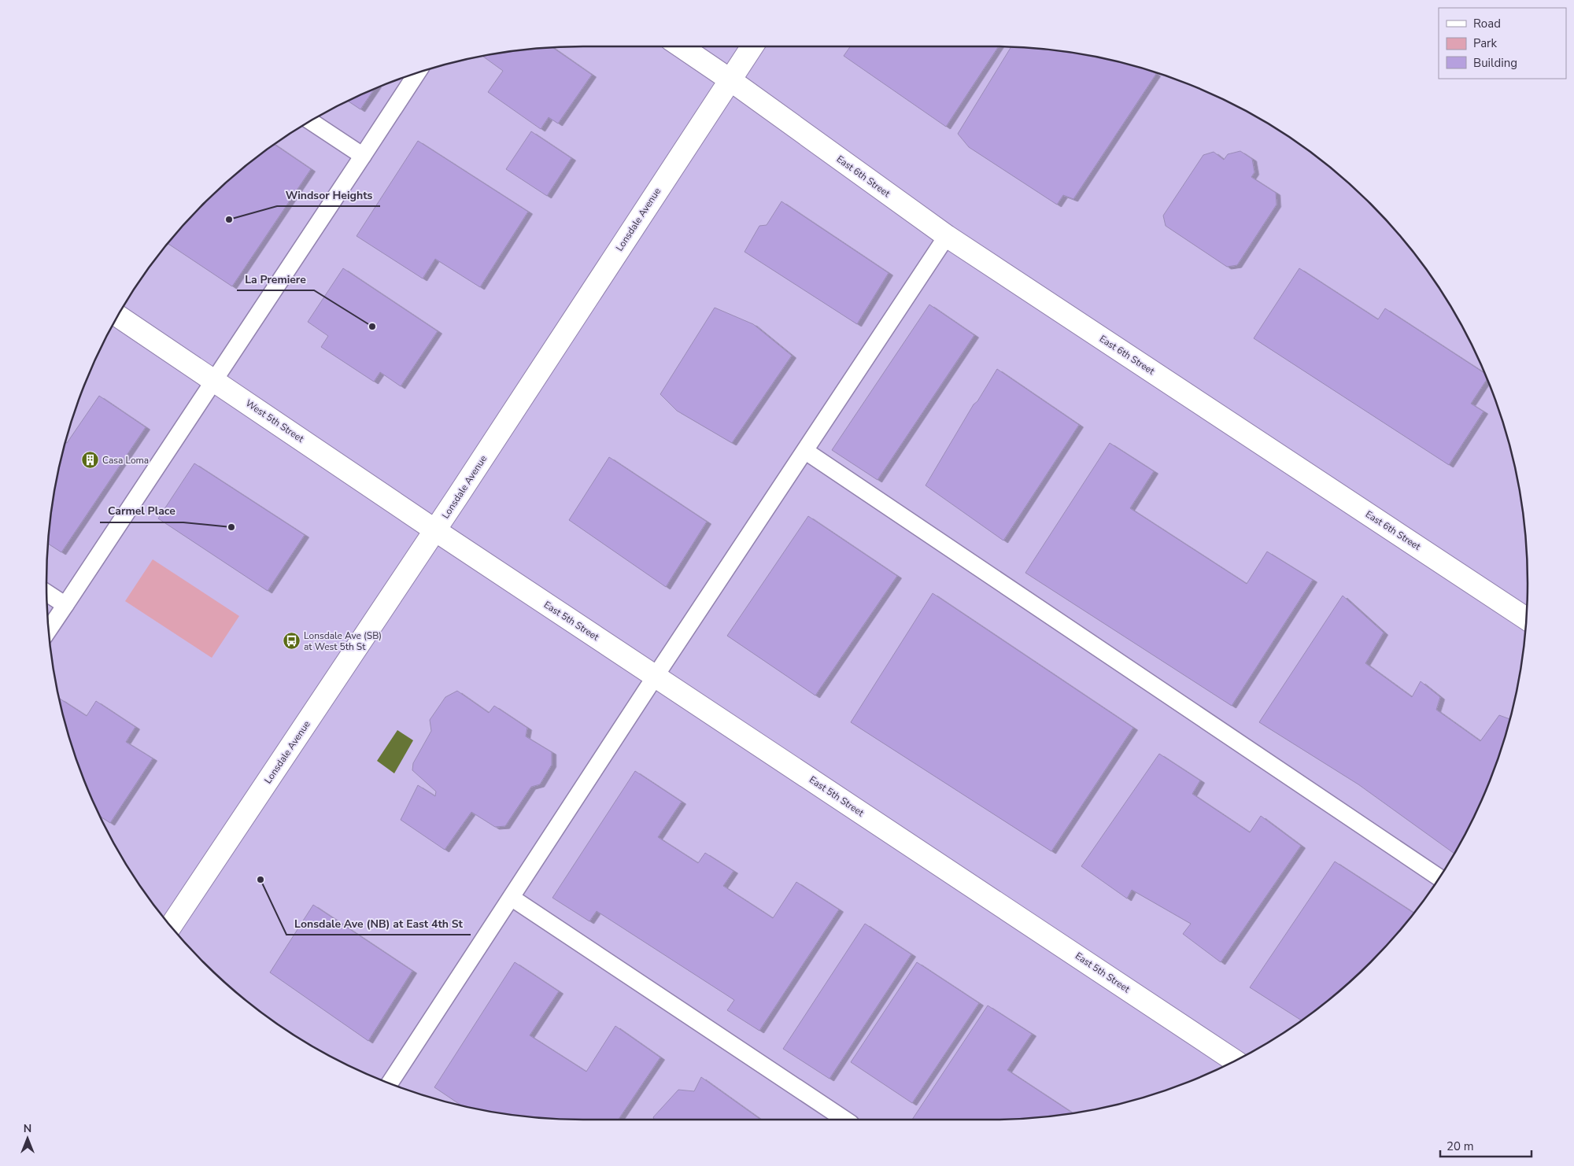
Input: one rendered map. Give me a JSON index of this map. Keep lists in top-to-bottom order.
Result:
{
  "streets": {
    "street": [
      "East 6th Street",
      "Lonsdale Avenue",
      "West 5th Street",
      "East 5th Street"
    ]
  },
  "crossings": [
    ["East 6th Street", "Lonsdale Avenue"],
    ["Lonsdale Avenue", "West 5th Street"],
    ["Lonsdale Avenue", "East 5th Street"],
    ["West 5th Street", "East 5th Street"]
  ],
  "places": {
    "other": [
      "Windsor Heights",
      "La Premiere",
      "Carmel Place",
      "Lonsdale Ave (NB) at East 4th St"
    ],
    "building": ["Casa Loma"],
    "bus stop": ["Lonsdale Ave (SB) at West 5th St"]
  },
  "legend": ["Road", "Park", "Building"],
  "scale_bar": "20 m",
  "north": "top"
}
